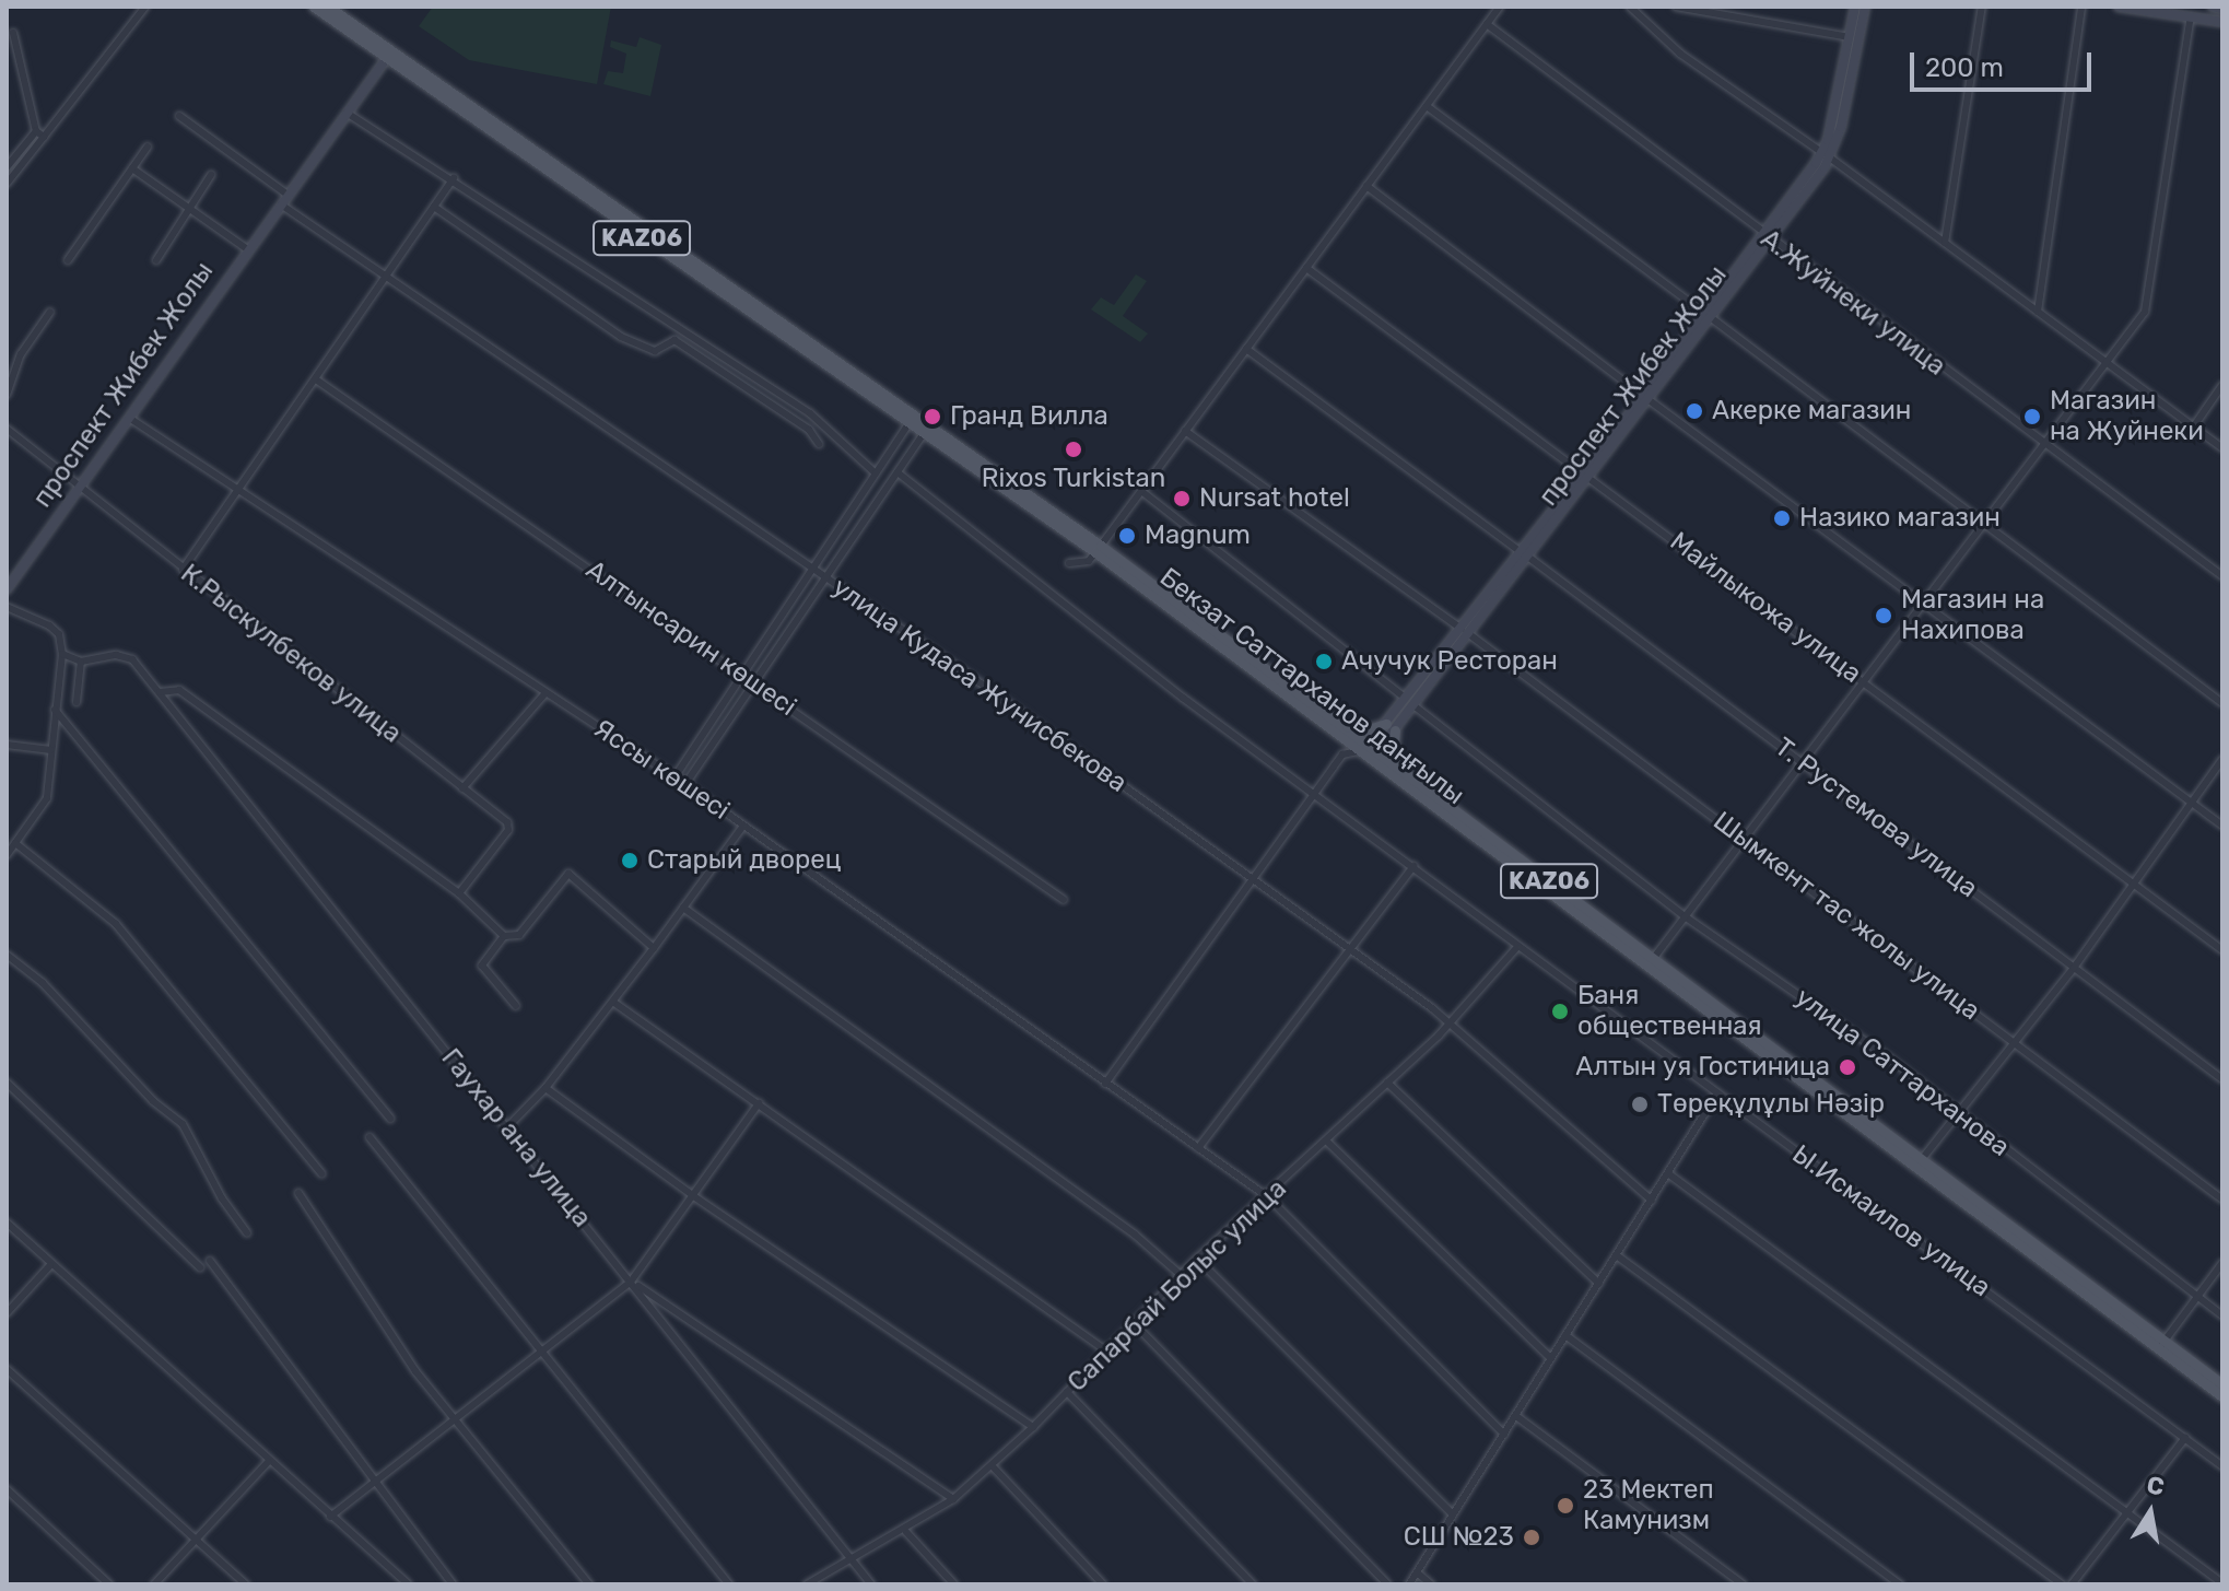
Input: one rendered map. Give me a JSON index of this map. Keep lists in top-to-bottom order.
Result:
{
  "streets": {
    "main road": ["KАZ06", "Бекзат Саттарханов даңғылы"],
    "street": [
      "А.Жуйнеки улица",
      "проспект Жибек Жолы",
      "Майлыкожа улица",
      "Алтынсарин көшесі",
      "К.Рыскулбеков улица",
      "улица Кудаса Жунисбекова",
      "Яссы көшесі",
      "Т. Рустемова улица",
      "Шымкент тас жолы улица",
      "улица Саттарханова",
      "Гаухар ана улица",
      "Ы.Исмаилов улица",
      "Сапарбай Болыс улица"
    ]
  },
  "crossings": [
    ["А.Жуйнеки улица", "проспект Жибек Жолы"],
    ["проспект Жибек Жолы", "Майлыкожа улица"],
    ["проспект Жибек Жолы", "К.Рыскулбеков улица"],
    ["проспект Жибек Жолы", "улица Кудаса Жунисбекова"],
    ["проспект Жибек Жолы", "Бекзат Саттарханов даңғылы"],
    ["проспект Жибек Жолы", "Яссы көшесі"],
    ["проспект Жибек Жолы", "Т. Рустемова улица"],
    ["проспект Жибек Жолы", "Шымкент тас жолы улица"],
    ["проспект Жибек Жолы", "улица Саттарханова"],
    ["улица Кудаса Жунисбекова", "Сапарбай Болыс улица"],
    ["Яссы көшесі", "Сапарбай Болыс улица"],
    ["Гаухар ана улица", "Сапарбай Болыс улица"],
    ["Ы.Исмаилов улица", "Сапарбай Болыс улица"]
  ],
  "places": [
    "Акерке магазин",
    "Гранд Вилла",
    "Магазин на Жуйнеки",
    "Rixos Turkistan",
    "Nursat hotel",
    "Назико магазин",
    "Magnum",
    "Магазин на Нахипова",
    "Ачучук Ресторан",
    "Старый дворец",
    "Баня общественная",
    "Алтын уя Гостиница",
    "Төреқұлұлы Нәзір",
    "23 Мектеп Камунизм",
    "СШ №23"
  ],
  "scale_bar": "200 m",
  "north": "top"
}
